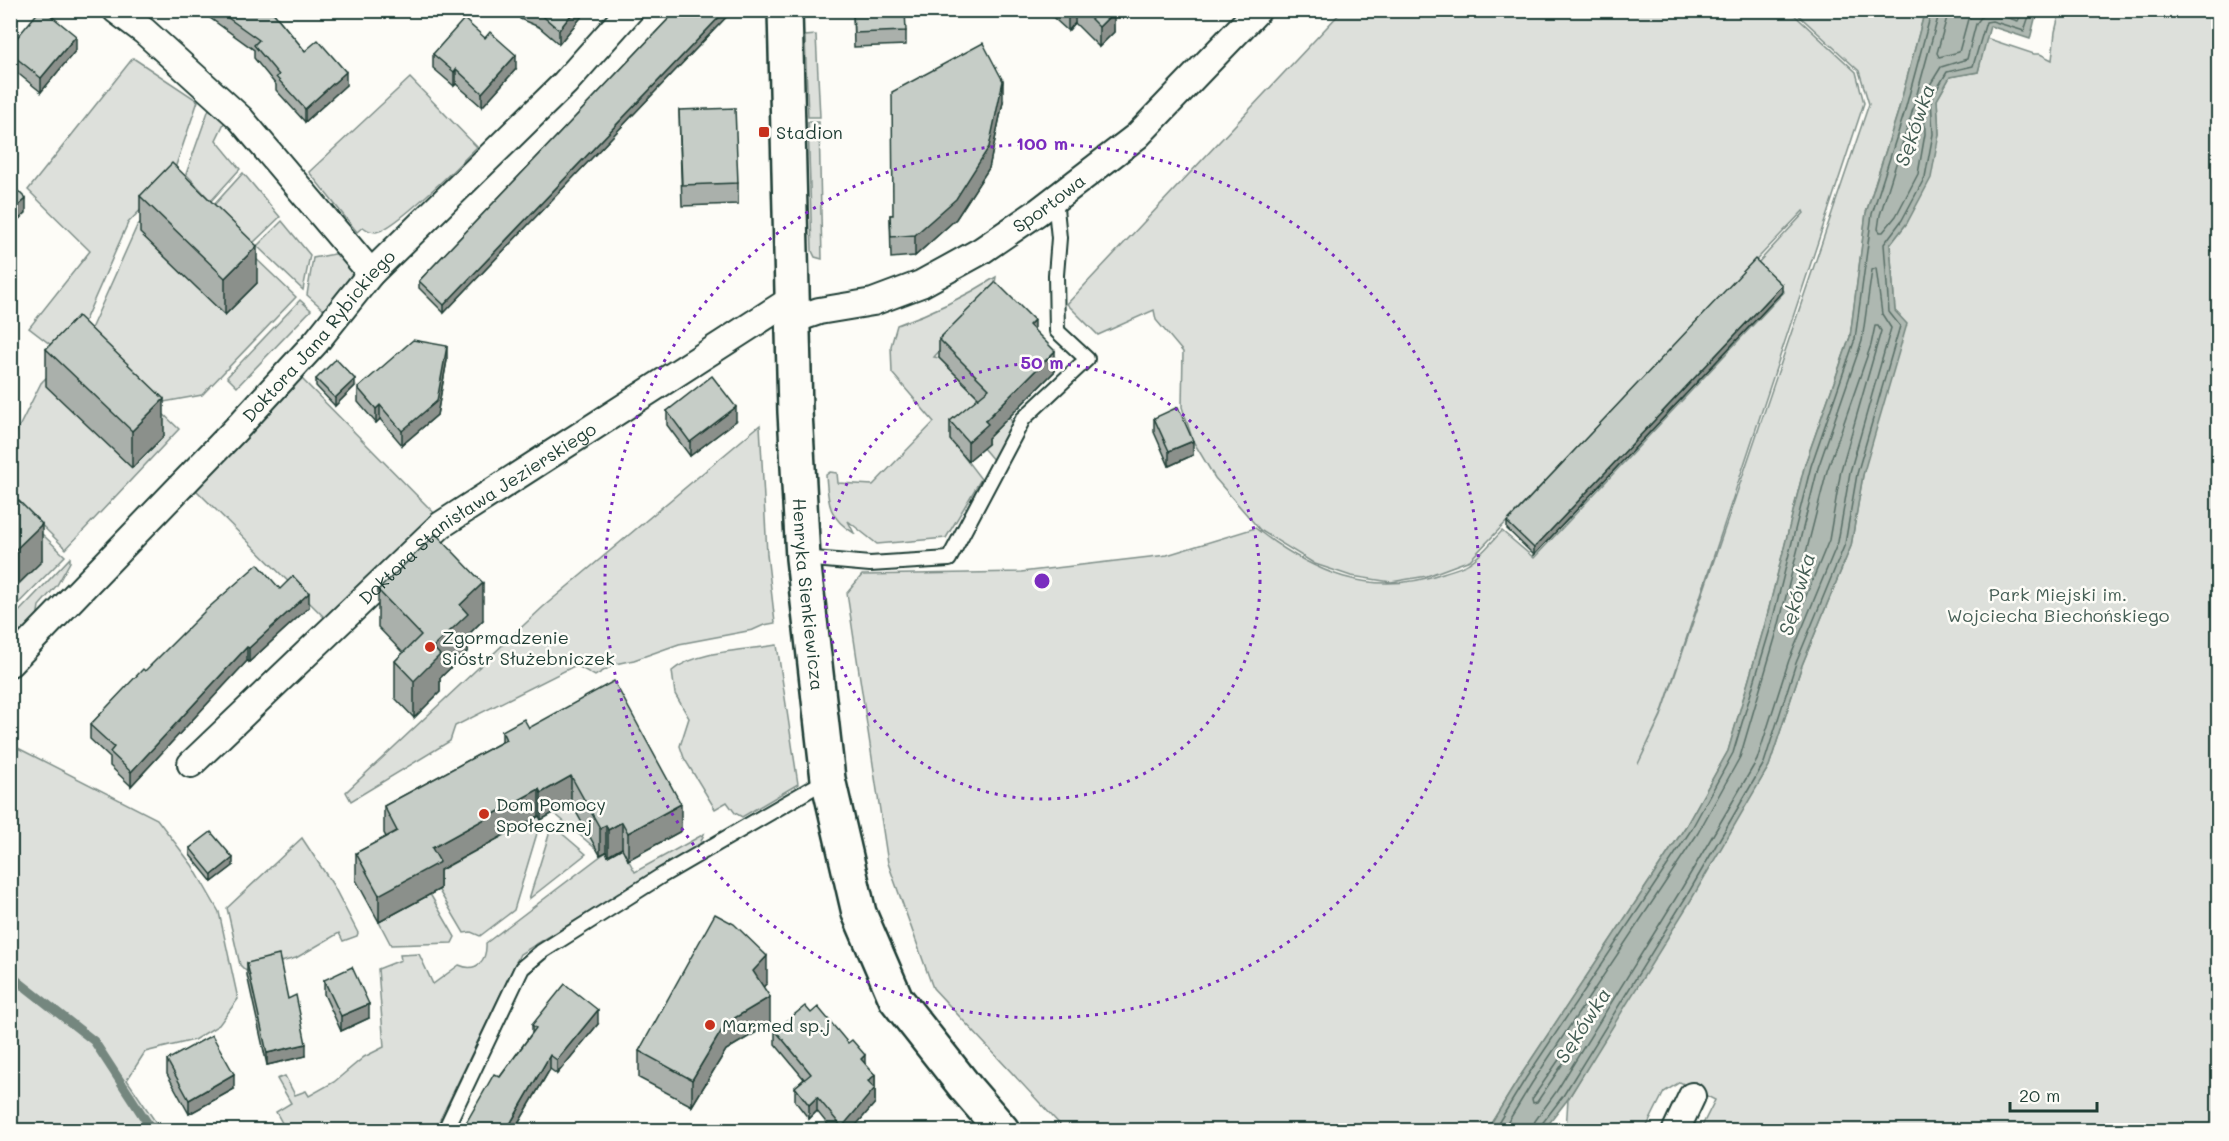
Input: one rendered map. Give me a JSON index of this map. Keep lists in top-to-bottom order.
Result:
{
  "streets": {
    "main road": ["Henryka Sienkiewicza"],
    "street": ["Sportowa", "Doktora Jana Rybickiego", "Doktora Stanisława Jezierskiego"]
  },
  "crossings": [
    ["Sportowa", "Doktora Stanisława Jezierskiego"],
    ["Sportowa", "Henryka Sienkiewicza"],
    ["Doktora Stanisława Jezierskiego", "Henryka Sienkiewicza"]
  ],
  "water": ["Sękówka"],
  "parks": ["Park Miejski im. Wojciecha Biechońskiego"],
  "places": {
    "transit": ["Stadion"],
    "other": ["Zgormadzenie Sióstr Służebniczek", "Dom Pomocy Społecznej", "Marmed sp.j"]
  },
  "scale_bar": "20 m",
  "rings": ["100 m", "50 m"]
}
